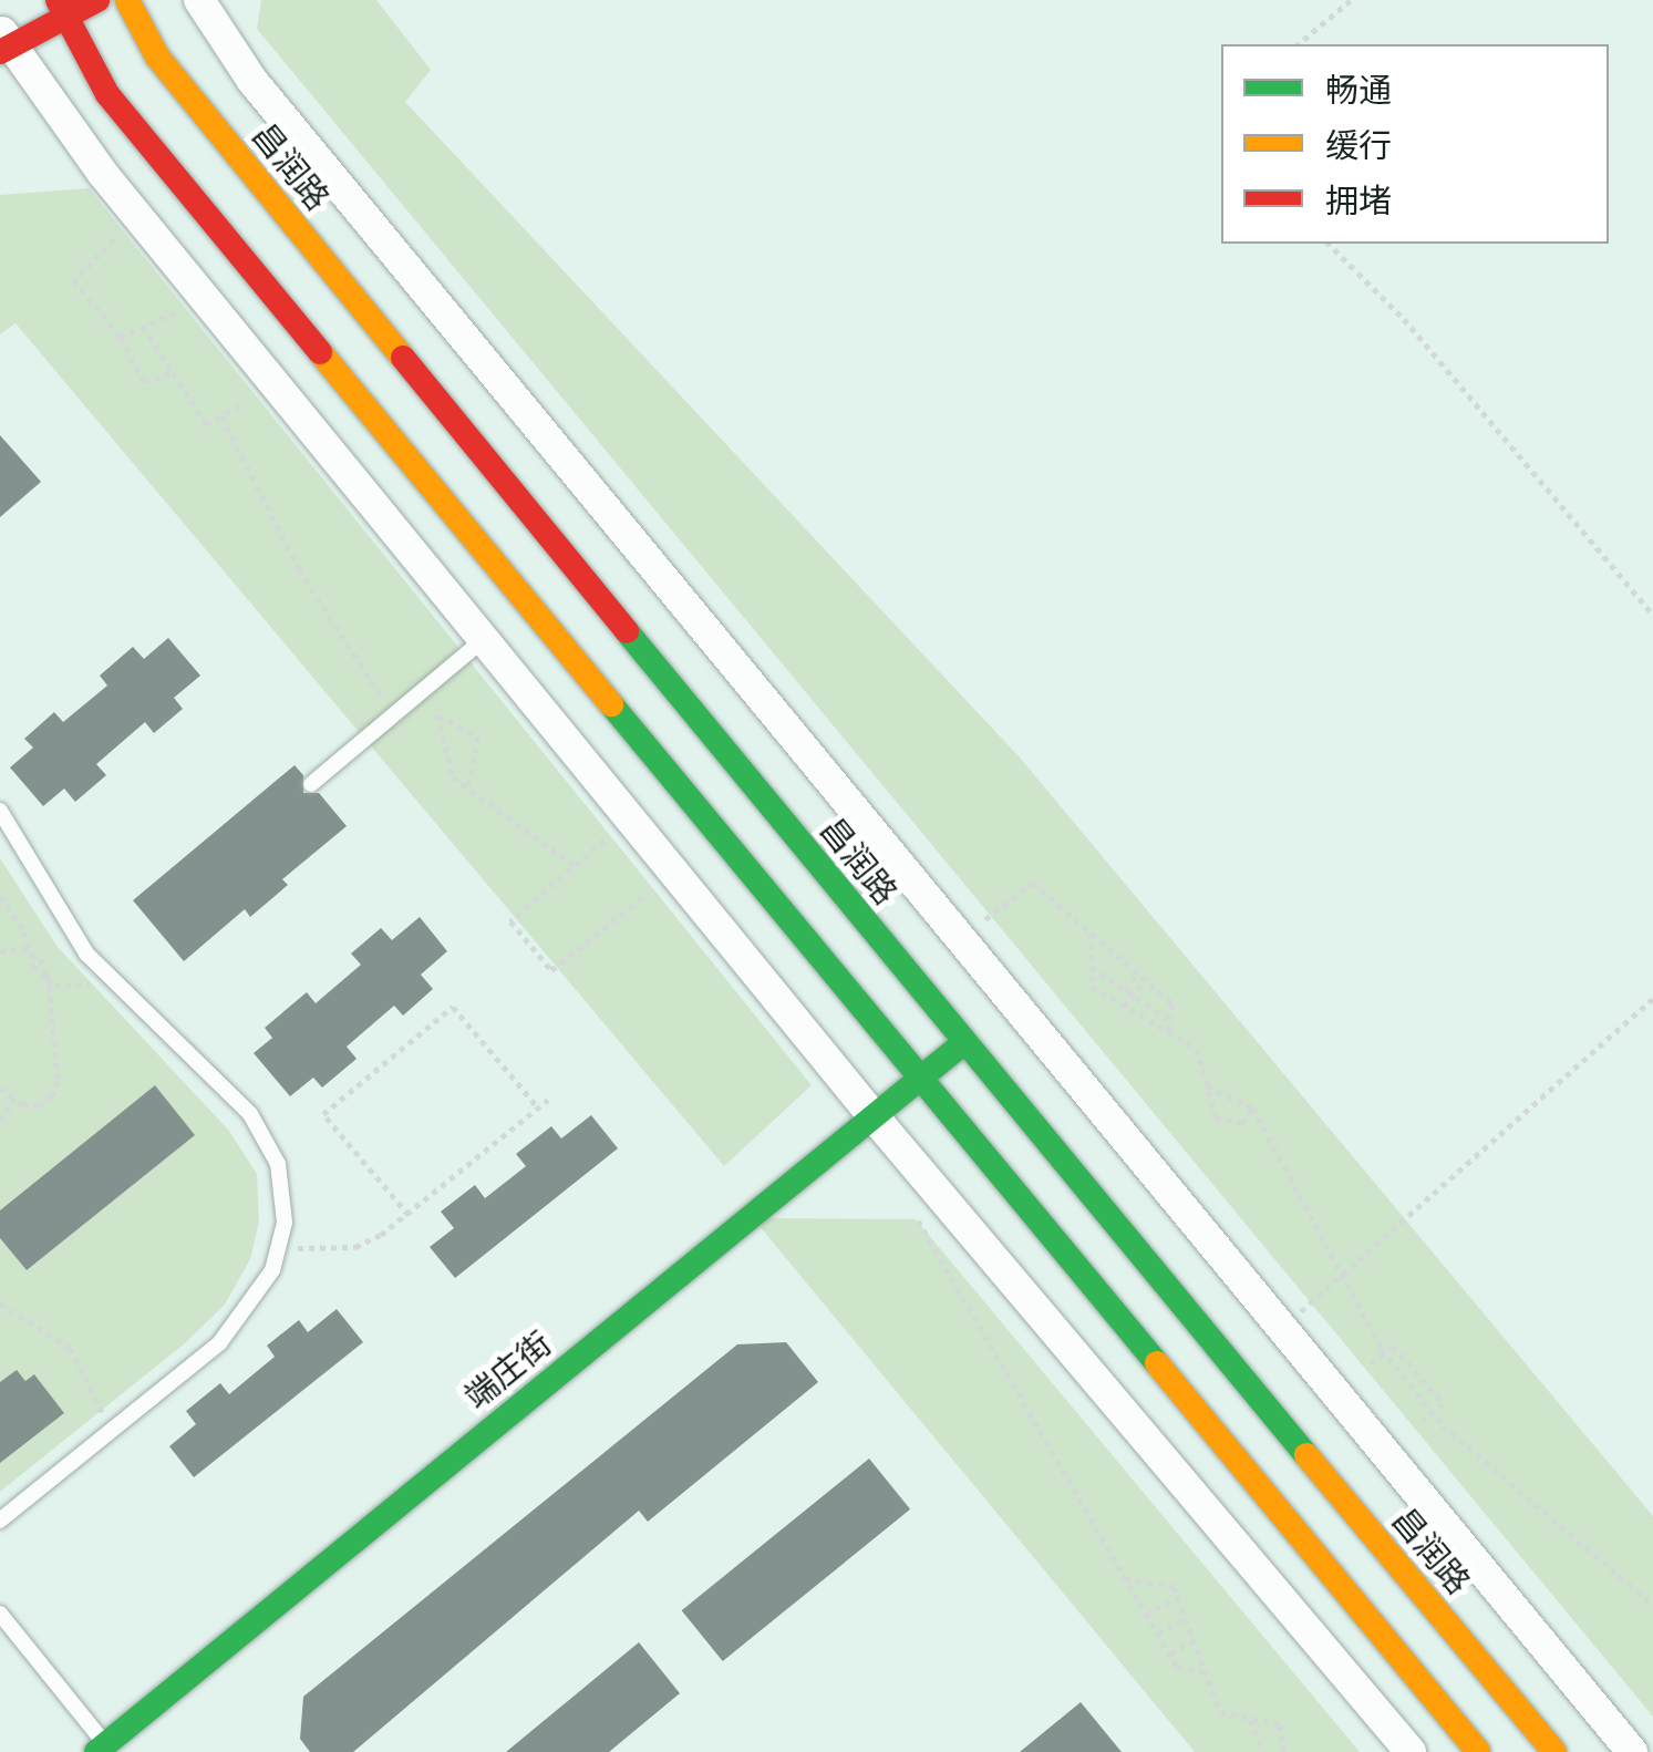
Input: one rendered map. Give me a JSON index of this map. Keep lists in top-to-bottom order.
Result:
{
  "streets": {
    "main road": ["昌润路", "端庄街"]
  },
  "crossings": [
    ["昌润路", "端庄街"]
  ],
  "legend": ["畅通", "缓行", "拥堵"]
}
